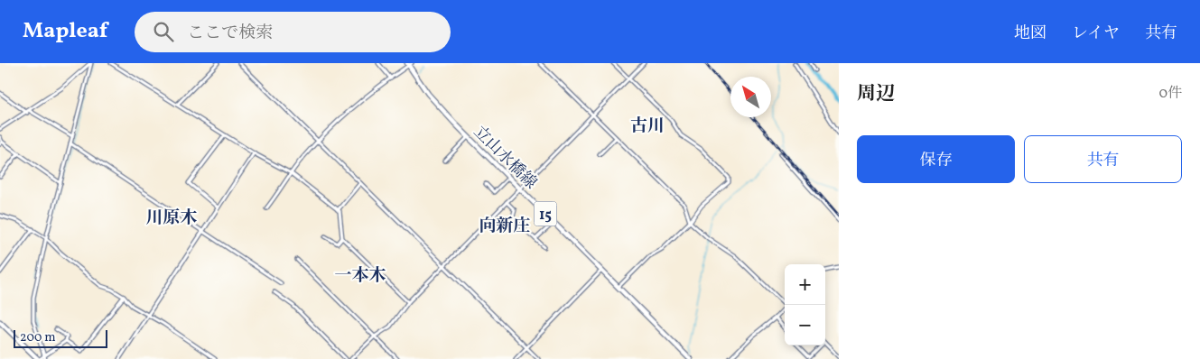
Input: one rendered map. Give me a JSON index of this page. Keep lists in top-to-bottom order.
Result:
{
  "streets": {
    "main road": ["立山水橋線", "15"]
  },
  "districts": [
    "古川",
    "川原木",
    "向新庄",
    "一本木"
  ],
  "scale_bar": "200 m",
  "north": "top left",
  "page": {
    "header": "Mapleaf",
    "search": "ここで検索",
    "nav": ["地図", "レイヤ", "共有"],
    "heading": ["周辺", "0件"],
    "buttons": ["保存", "共有"],
    "map_buttons": ["+", "−"],
    "scale": "200 m"
  }
}
